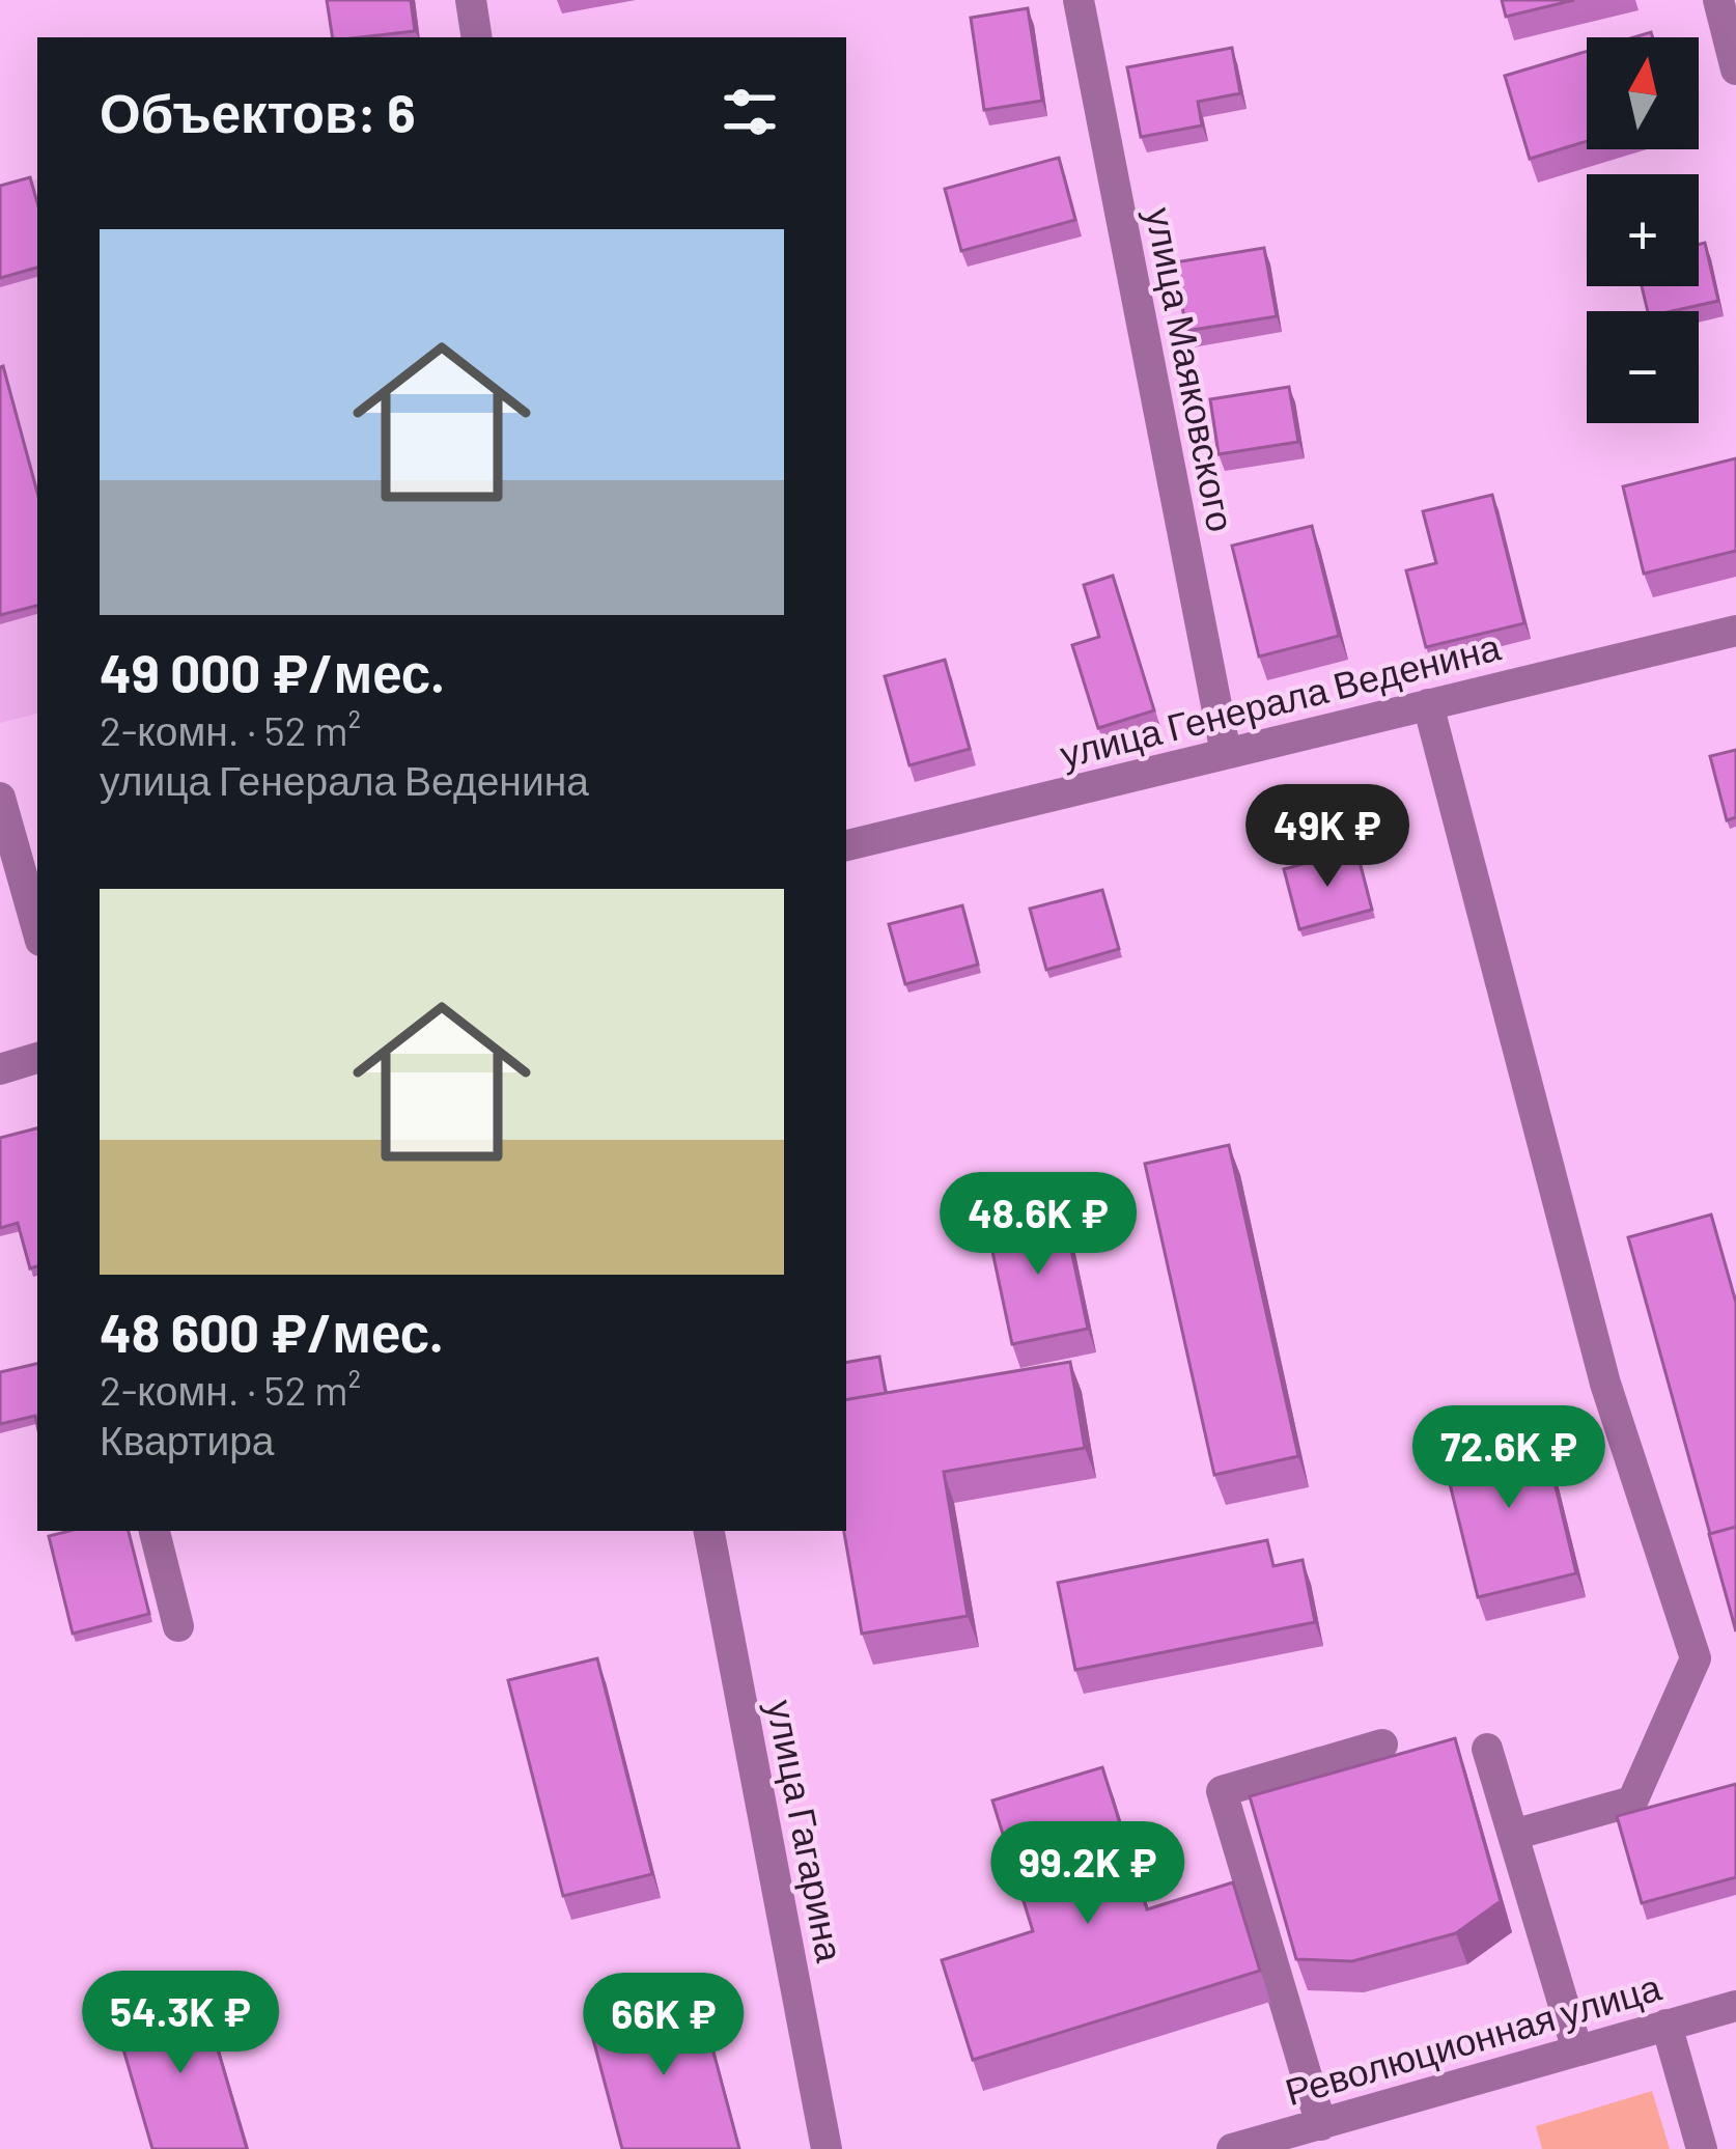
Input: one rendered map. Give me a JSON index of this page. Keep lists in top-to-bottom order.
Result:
{
  "streets": {
    "street": [
      "улица Маяковского",
      "улица Генерала Веденина",
      "улица Гагарина",
      "Революционная улица"
    ]
  },
  "crossings": [
    ["улица Маяковского", "улица Генерала Веденина"]
  ],
  "north": "top",
  "page": {
    "map_buttons": ["+", "−"],
    "heading": "Объектов: 6",
    "list": [
      {
        "name": "49 000 ₽/мес.",
        "note": "2-комн. · 52 m² · улица Генерала Веденина"
      },
      {
        "name": "48 600 ₽/мес.",
        "note": "2-комн. · 52 m² · Квартира"
      }
    ],
    "price": [
      "49K ₽",
      "48.6K ₽",
      "72.6K ₽",
      "99.2K ₽",
      "54.3K ₽",
      "66K ₽"
    ]
  }
}
